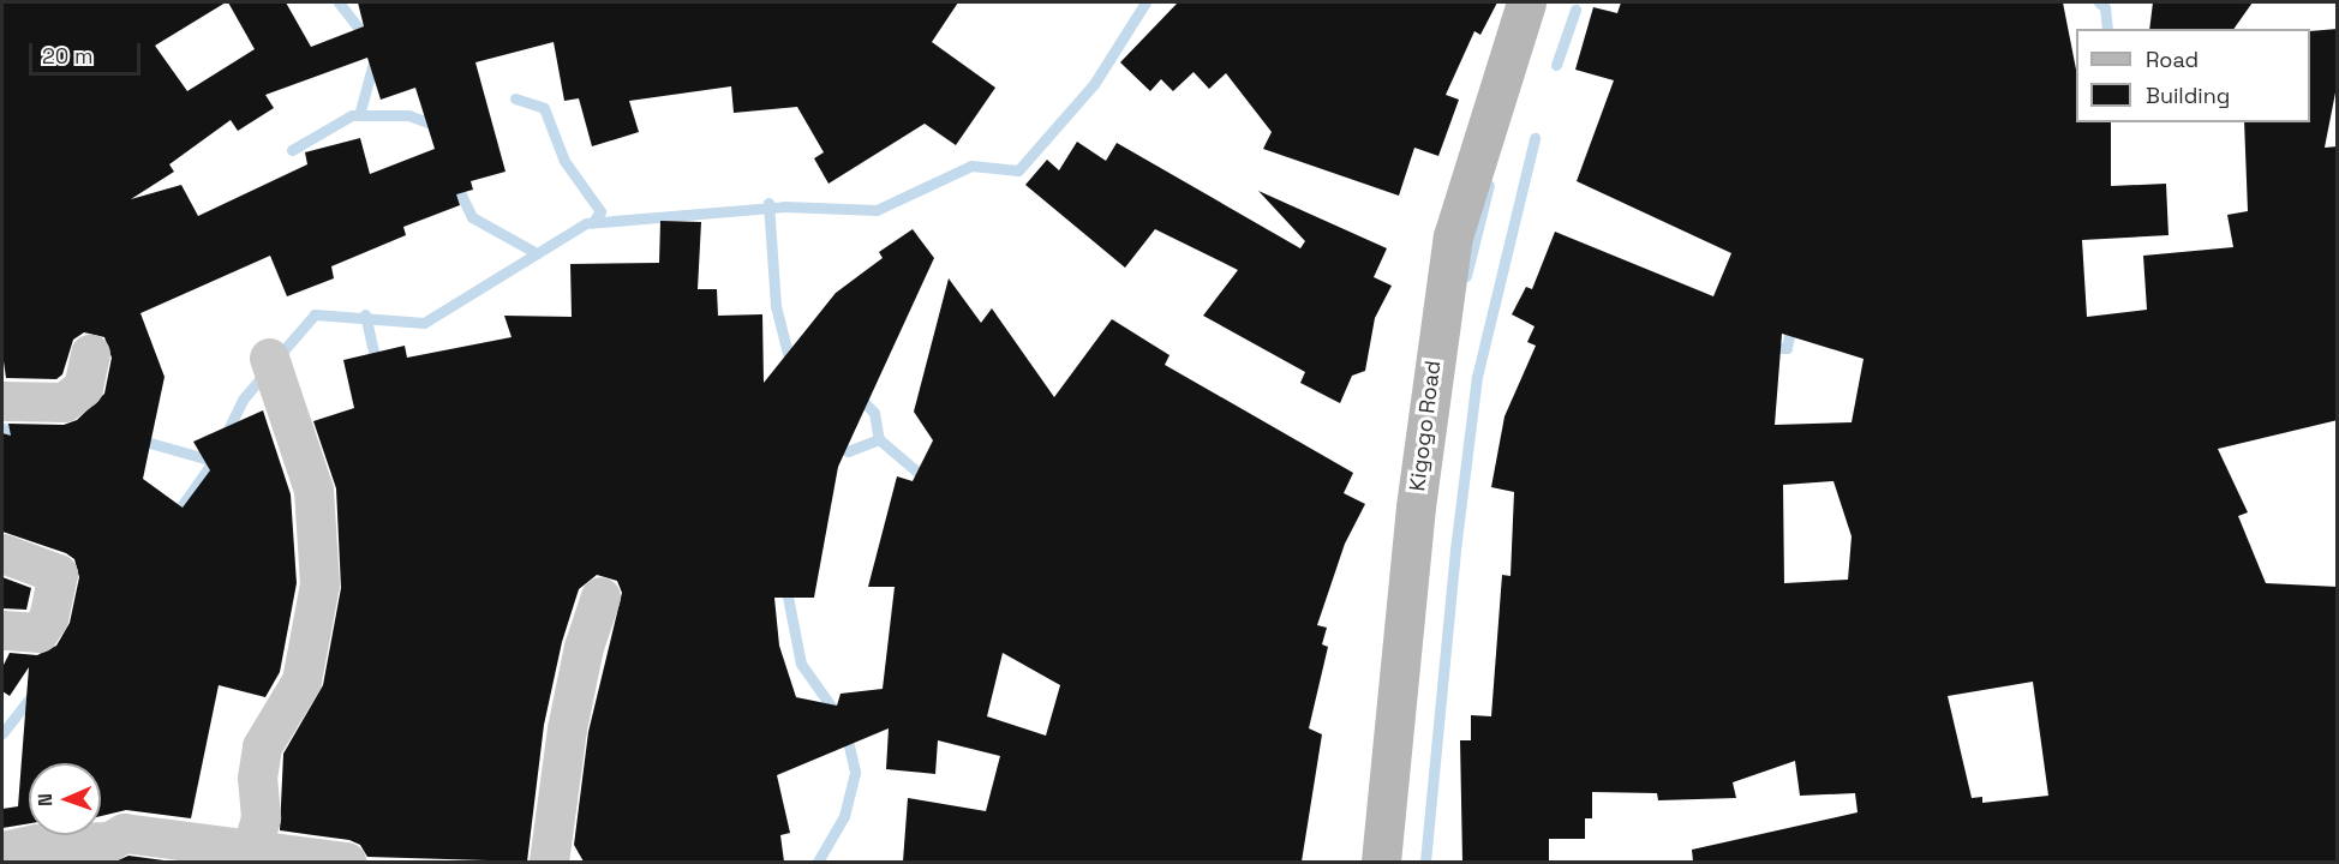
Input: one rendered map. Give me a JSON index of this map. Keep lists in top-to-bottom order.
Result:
{
  "streets": {
    "main road": ["Kigogo Road"]
  },
  "legend": ["Road", "Building"],
  "scale_bar": "20 m",
  "north": "left"
}
